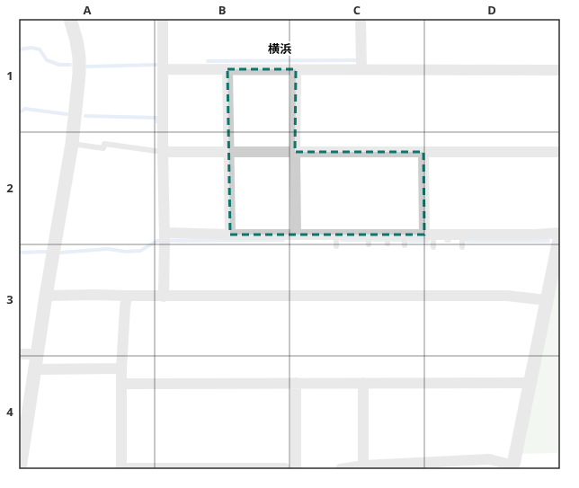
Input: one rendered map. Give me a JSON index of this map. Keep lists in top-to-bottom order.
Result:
{
  "districts": ["横浜"],
  "grid": {
    "columns": [
      "A",
      "B",
      "C",
      "D"
    ],
    "rows": [
      "1",
      "2",
      "3",
      "4"
    ]
  }
}
